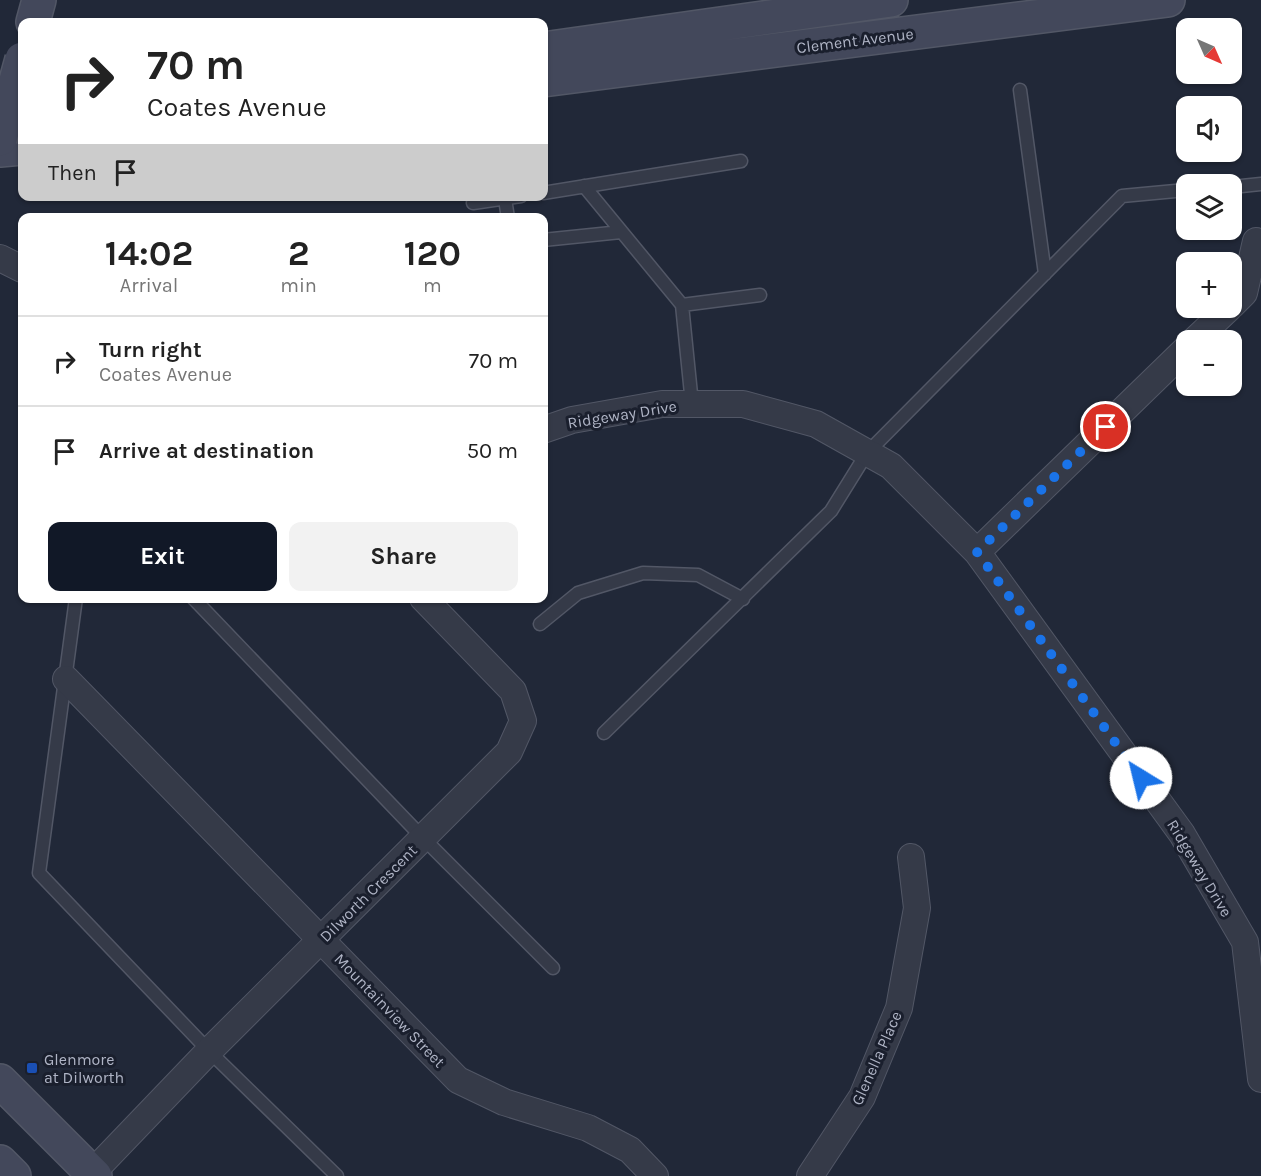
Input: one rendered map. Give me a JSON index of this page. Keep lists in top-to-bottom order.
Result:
{
  "streets": {
    "main road": ["Clement Avenue"],
    "street": [
      "Ridgeway Drive",
      "Dilworth Crescent",
      "Mountainview Street",
      "Glenella Place"
    ]
  },
  "crossings": [
    ["Dilworth Crescent", "Mountainview Street"]
  ],
  "places": {
    "transit": ["Glenmore at Dilworth"]
  },
  "north": "bottom right",
  "page": {
    "map_buttons": ["+", "−"],
    "turn": ["70 m", "Coates Avenue"],
    "then": "Then",
    "eta": [
      "14:02",
      "Arrival",
      "2",
      "min",
      "120",
      "m"
    ],
    "list": [
      {
        "name": "Turn right",
        "note": "Coates Avenue",
        "value": "70 m"
      },
      {
        "name": "Arrive at destination",
        "value": "50 m"
      }
    ],
    "buttons": ["Exit", "Share"]
  }
}
